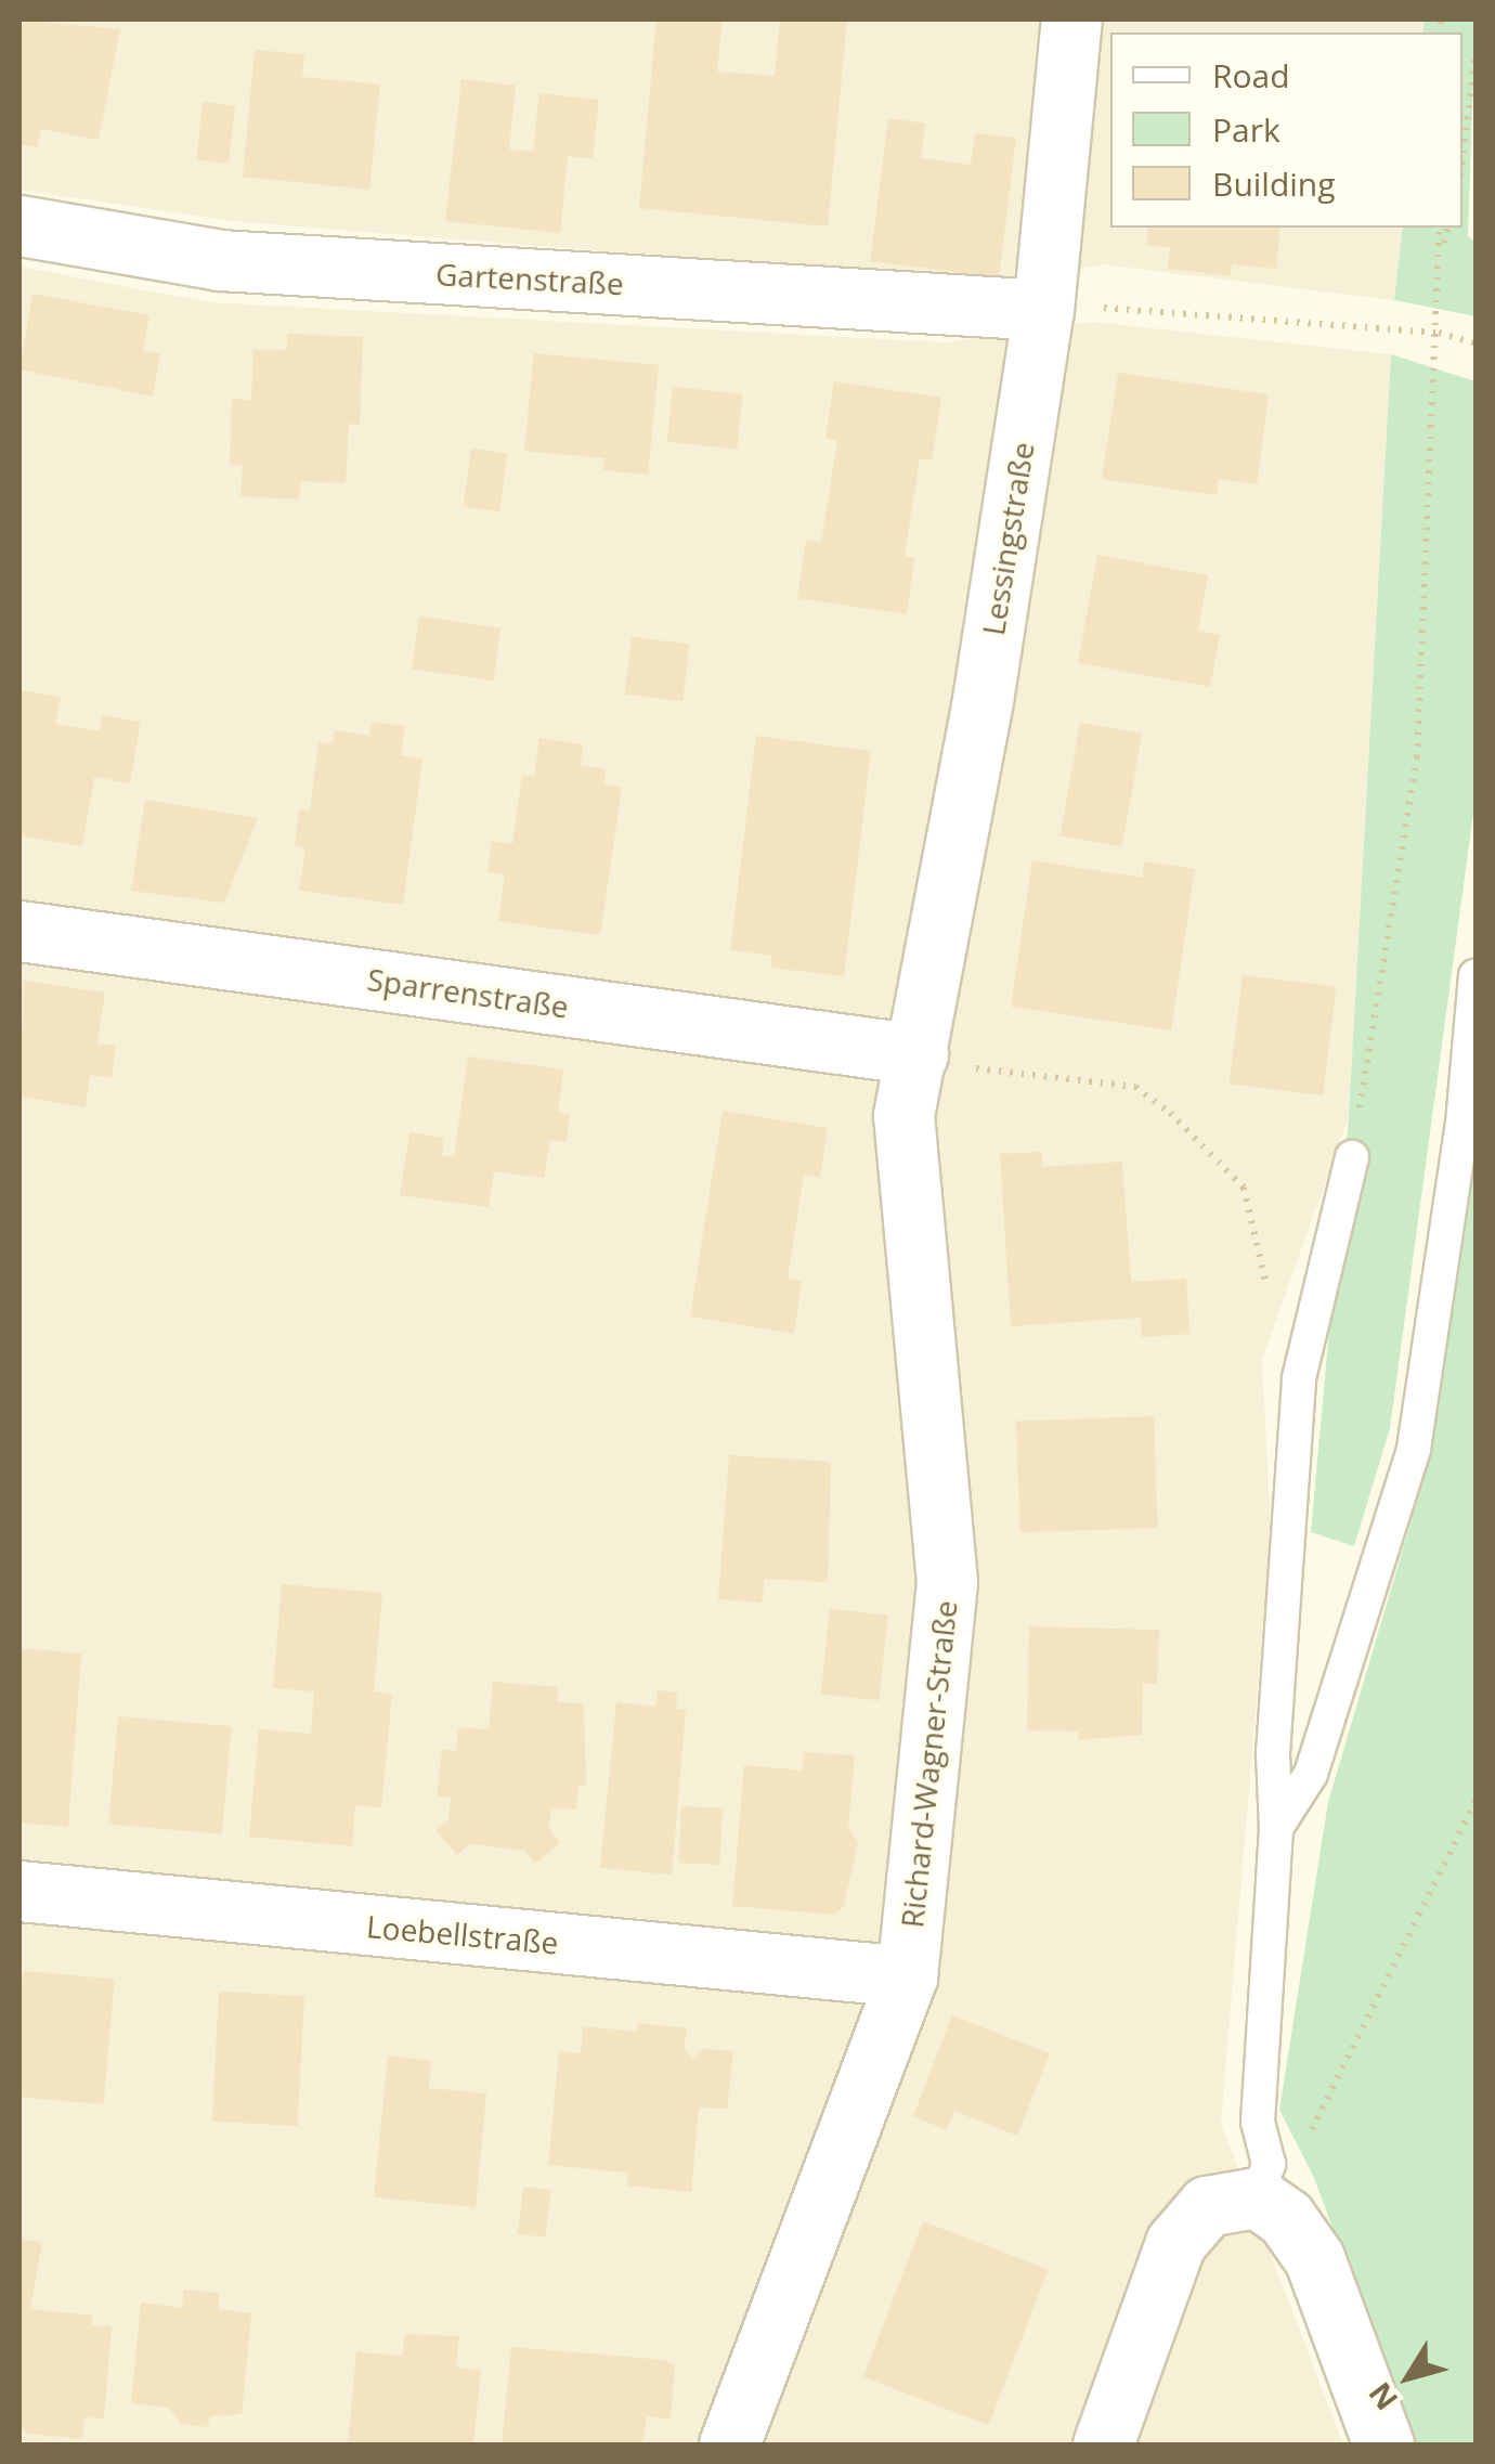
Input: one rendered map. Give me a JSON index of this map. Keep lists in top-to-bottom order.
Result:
{
  "streets": {
    "street": [
      "Gartenstraße",
      "Lessingstraße",
      "Sparrenstraße",
      "Richard-Wagner-Straße",
      "Loebellstraße"
    ]
  },
  "crossings": [
    ["Gartenstraße", "Lessingstraße"],
    ["Lessingstraße", "Sparrenstraße"],
    ["Lessingstraße", "Richard-Wagner-Straße"],
    ["Sparrenstraße", "Richard-Wagner-Straße"],
    ["Richard-Wagner-Straße", "Loebellstraße"]
  ],
  "legend": ["Road", "Park", "Building"],
  "north": "bottom left"
}
